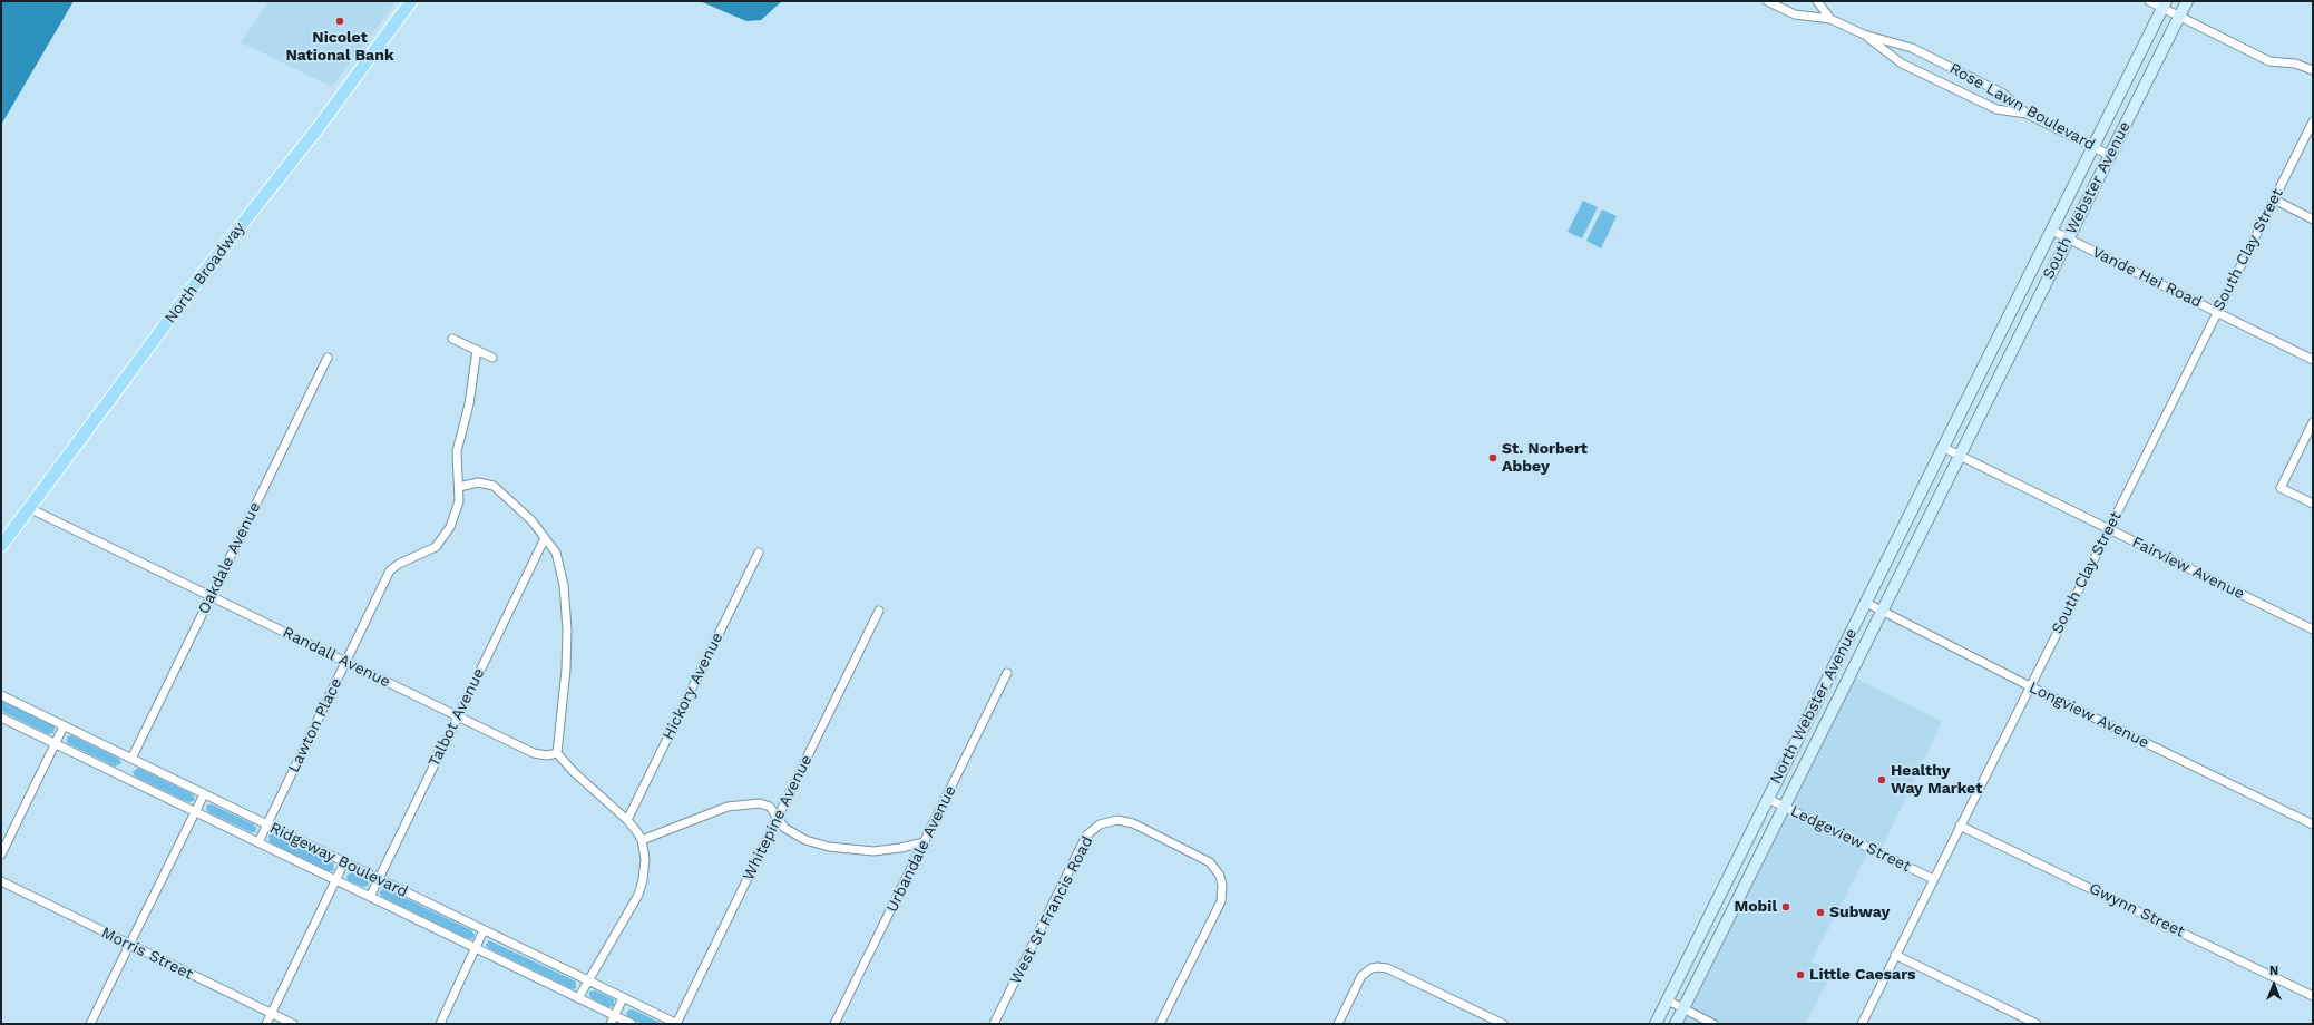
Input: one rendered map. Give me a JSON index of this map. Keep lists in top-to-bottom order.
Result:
{
  "streets": {
    "main road": ["South Webster Avenue", "North Broadway", "North Webster Avenue"],
    "street": [
      "Rose Lawn Boulevard",
      "South Clay Street",
      "Vande Hei Road",
      "Oakdale Avenue",
      "Fairview Avenue",
      "Randall Avenue",
      "Hickory Avenue",
      "Longview Avenue",
      "Talbot Avenue",
      "Lawton Place",
      "Whitepine Avenue",
      "Ledgeview Street",
      "Urbandale Avenue",
      "Ridgeway Boulevard",
      "West St Francis Road",
      "Gwynn Street",
      "Morris Street"
    ]
  },
  "crossings": [
    ["Rose Lawn Boulevard", "South Webster Avenue"],
    ["South Webster Avenue", "Vande Hei Road"],
    ["South Webster Avenue", "North Webster Avenue"],
    ["South Clay Street", "Vande Hei Road"],
    ["South Clay Street", "Fairview Avenue"],
    ["South Clay Street", "Longview Avenue"],
    ["South Clay Street", "Ledgeview Street"],
    ["South Clay Street", "Gwynn Street"],
    ["North Broadway", "Randall Avenue"],
    ["Oakdale Avenue", "Randall Avenue"],
    ["Oakdale Avenue", "Ridgeway Boulevard"],
    ["Fairview Avenue", "North Webster Avenue"],
    ["Randall Avenue", "Talbot Avenue"],
    ["Randall Avenue", "Lawton Place"],
    ["North Webster Avenue", "Longview Avenue"],
    ["North Webster Avenue", "Ledgeview Street"],
    ["Talbot Avenue", "Ridgeway Boulevard"],
    ["Lawton Place", "Ridgeway Boulevard"],
    ["Whitepine Avenue", "Ridgeway Boulevard"]
  ],
  "places": [
    "Nicolet National Bank",
    "St. Norbert Abbey",
    "Healthy Way Market",
    "Mobil",
    "Subway",
    "Little Caesars"
  ],
  "north": "top"
}
